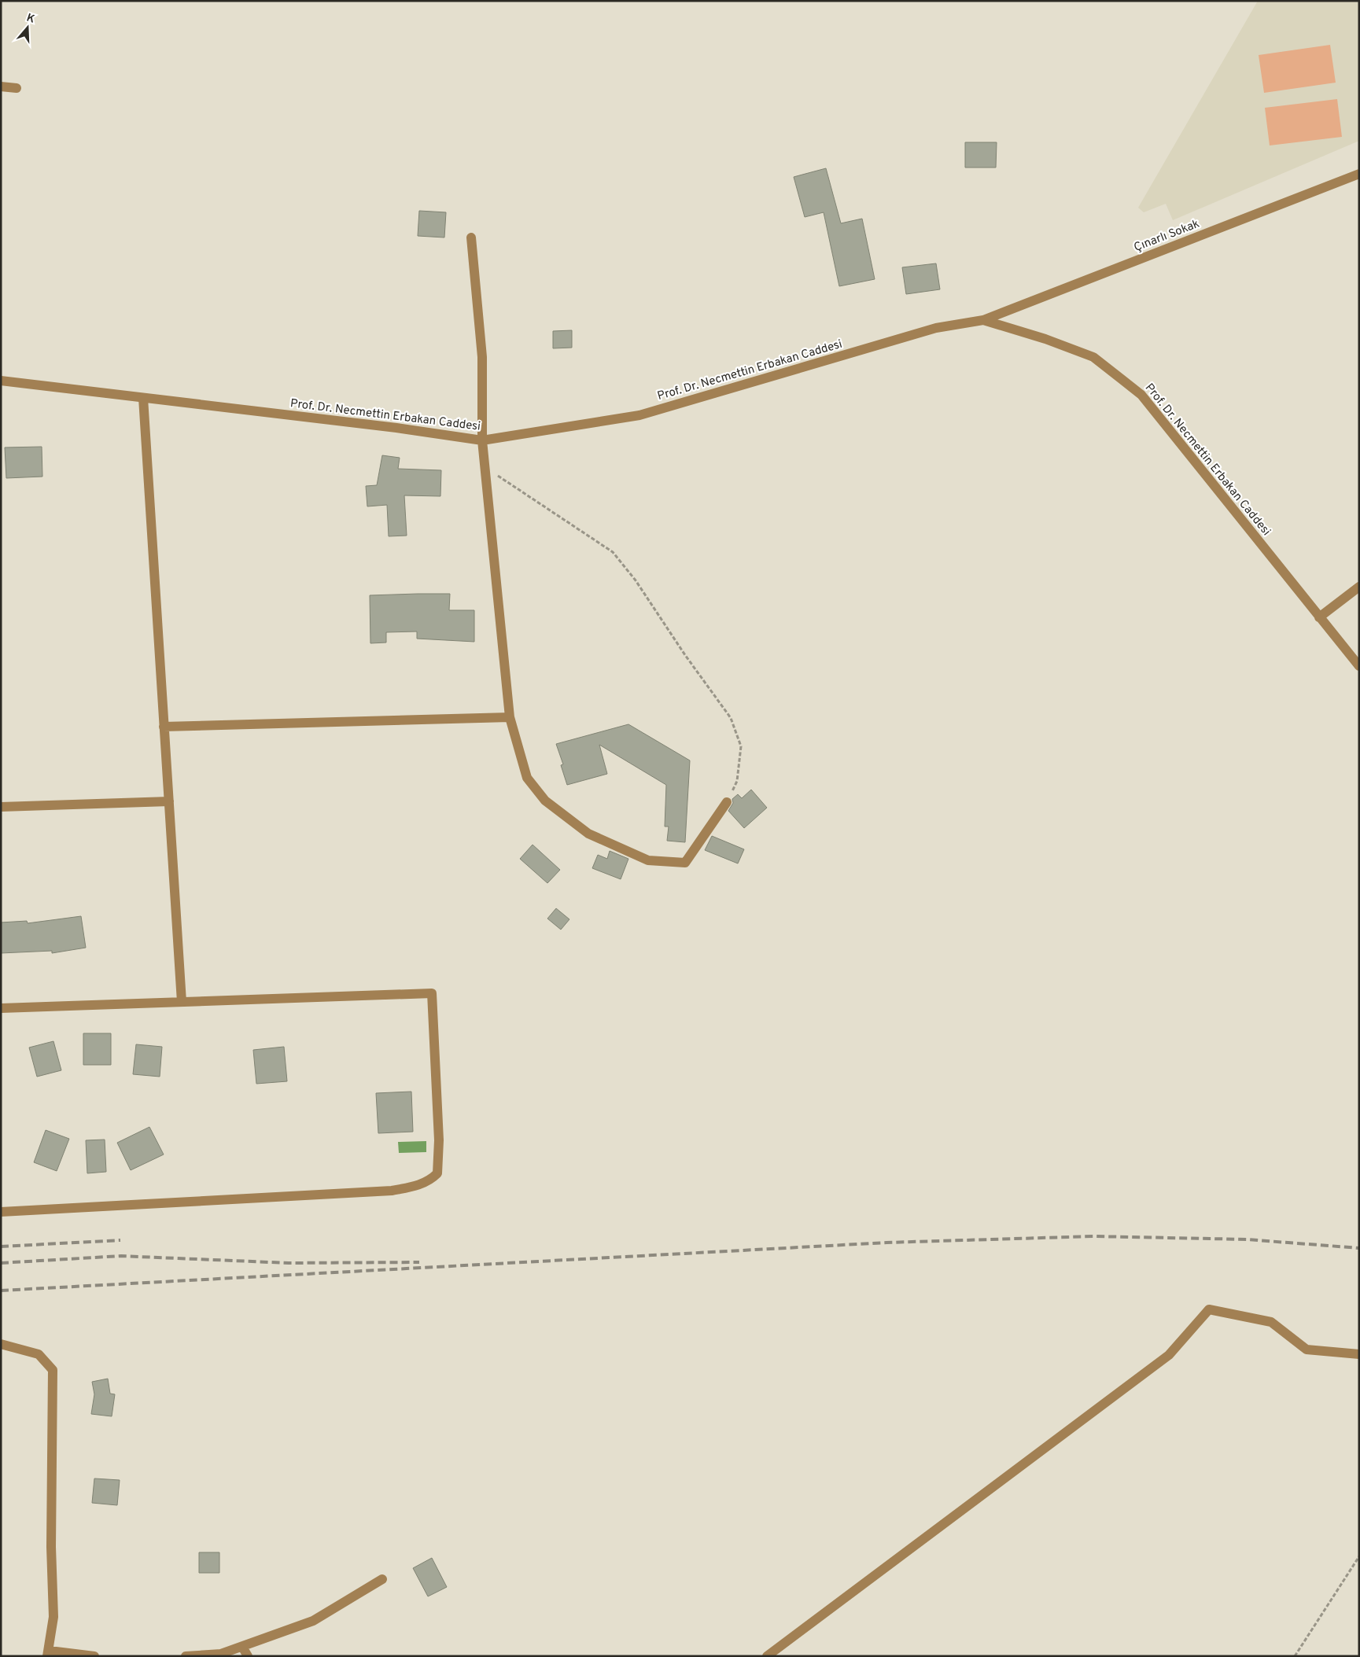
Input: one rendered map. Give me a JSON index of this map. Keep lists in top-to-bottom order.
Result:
{
  "streets": {
    "street": ["Çınarlı Sokak", "Prof. Dr. Necmettin Erbakan Caddesi"]
  },
  "crossings": [
    ["Çınarlı Sokak", "Prof. Dr. Necmettin Erbakan Caddesi"]
  ],
  "north": "top"
}
